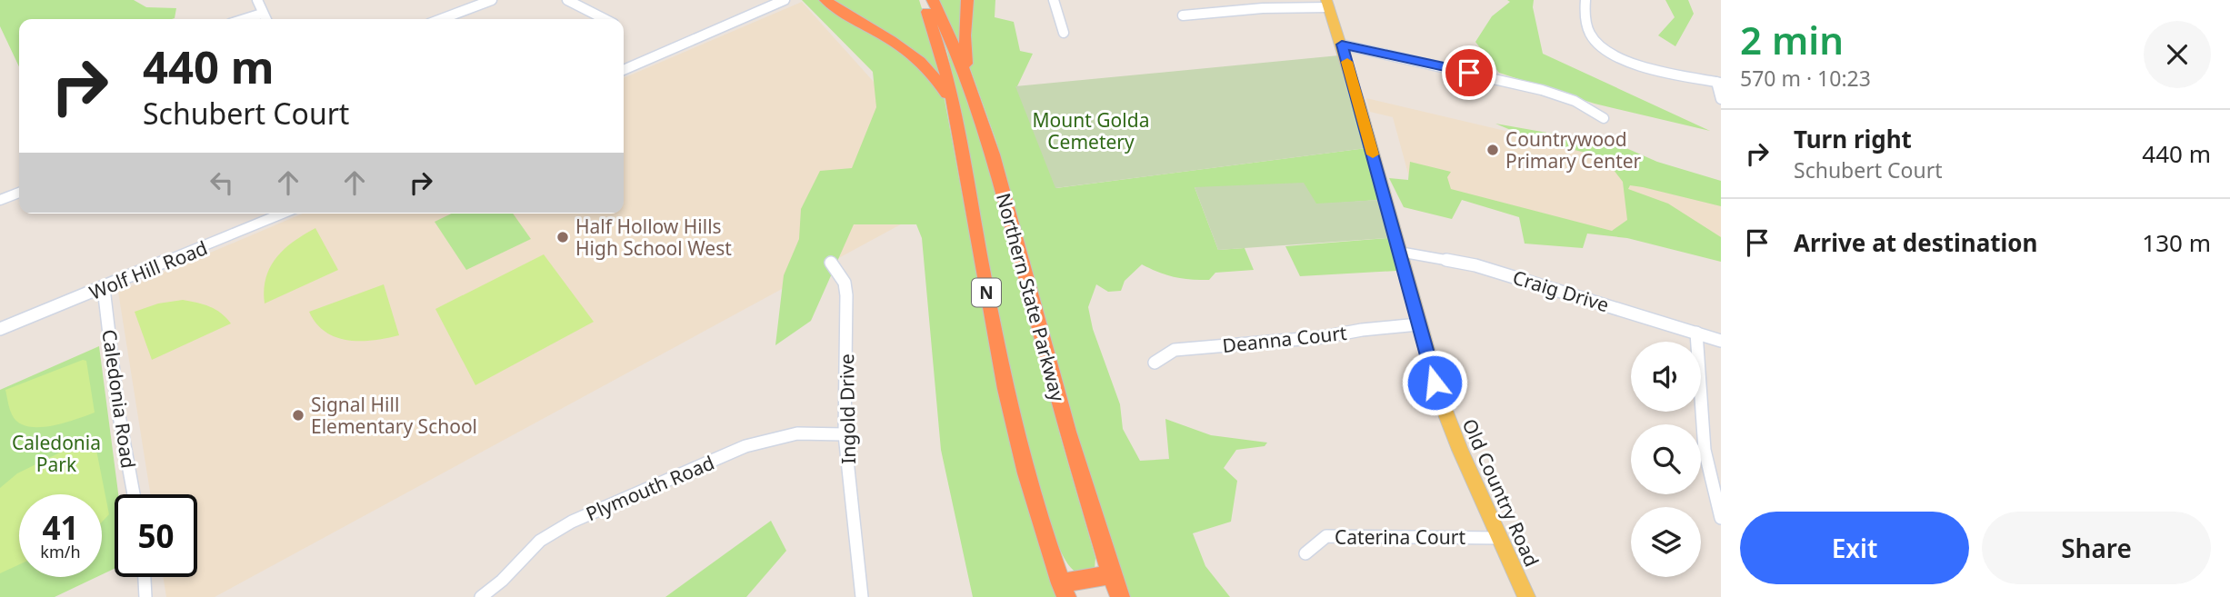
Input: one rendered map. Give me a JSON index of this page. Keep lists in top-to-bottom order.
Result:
{
  "streets": {
    "highway": ["N", "Northern State Parkway"],
    "main road": ["Old Country Road"],
    "street": [
      "Wolf Hill Road",
      "Craig Drive",
      "Deanna Court",
      "Caledonia Road",
      "Ingold Drive",
      "Plymouth Road",
      "Caterina Court"
    ]
  },
  "crossings": [
    ["Wolf Hill Road", "Caledonia Road"],
    ["Craig Drive", "Old Country Road"],
    ["Deanna Court", "Old Country Road"],
    ["Ingold Drive", "Plymouth Road"],
    ["Old Country Road", "Caterina Court"]
  ],
  "parks": ["Mount Golda Cemetery", "Caledonia Park"],
  "places": ["Countrywood Primary Center", "Half Hollow Hills High School West", "Signal Hill Elementary School"],
  "page": {
    "heading": ["2 min", "570 m · 10:23"],
    "turn": ["440 m", "Schubert Court"],
    "list": [
      {
        "name": "Turn right",
        "note": "Schubert Court",
        "value": "440 m"
      },
      {
        "name": "Arrive at destination",
        "value": "130 m"
      }
    ],
    "speed": "41 km/h",
    "limit": "50",
    "buttons": ["Exit", "Share"]
  }
}
